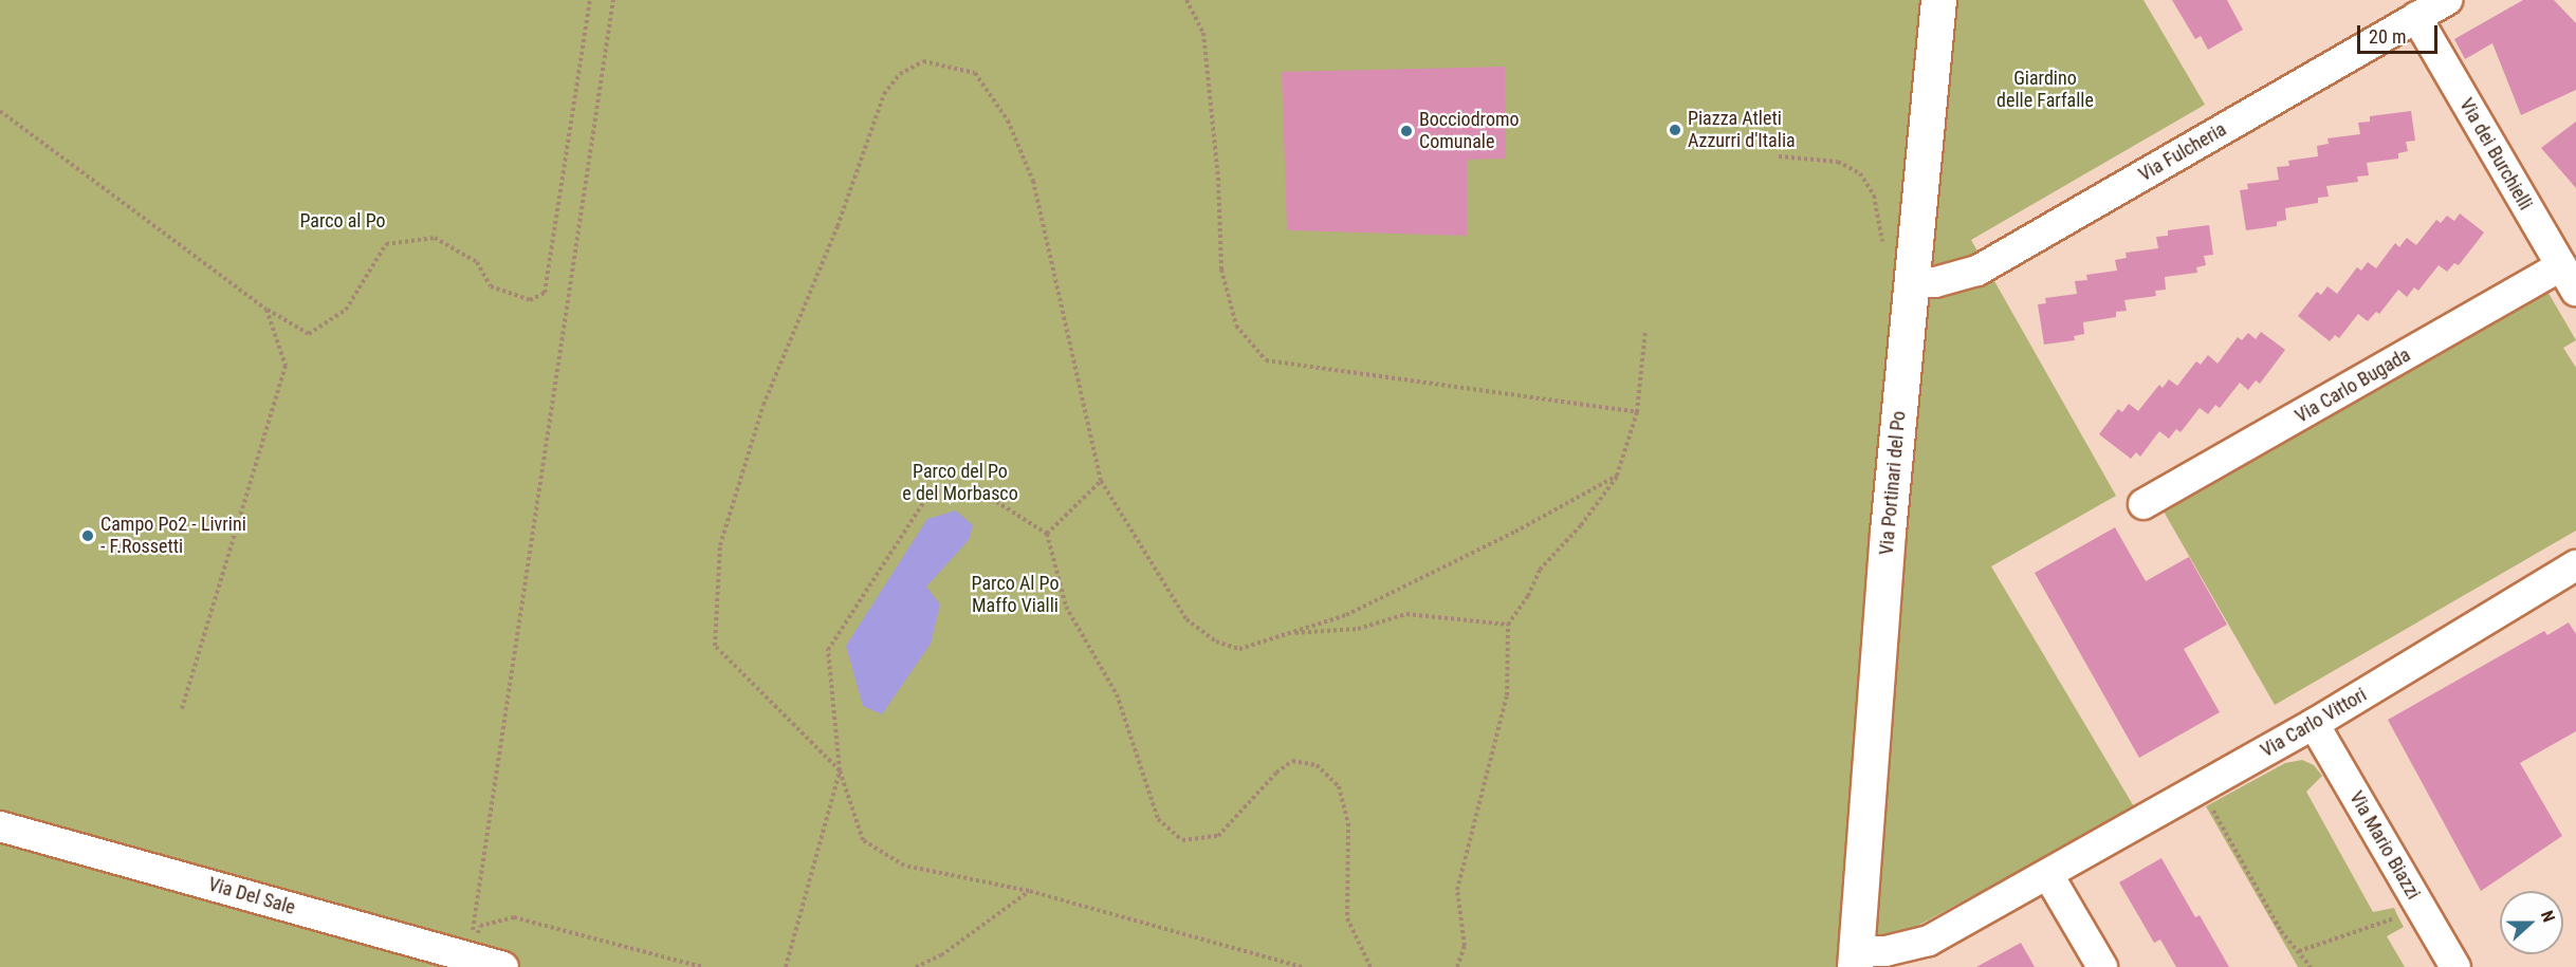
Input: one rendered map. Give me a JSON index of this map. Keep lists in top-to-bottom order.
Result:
{
  "streets": {
    "street": [
      "Via Fulcheria",
      "Via dei Burchielli",
      "Via Carlo Bugada",
      "Via Portinari del Po",
      "Via Carlo Vittori",
      "Via Mario Biazzi",
      "Via Del Sale"
    ]
  },
  "crossings": [
    ["Via Fulcheria", "Via dei Burchielli"],
    ["Via Fulcheria", "Via Portinari del Po"],
    ["Via dei Burchielli", "Via Carlo Bugada"],
    ["Via Portinari del Po", "Via Carlo Vittori"],
    ["Via Carlo Vittori", "Via Mario Biazzi"]
  ],
  "parks": [
    "Giardino delle Farfalle",
    "Parco al Po",
    "Parco del Po e del Morbasco",
    "Parco Al Po Maffo Vialli"
  ],
  "places": ["Piazza Atleti Azzurri d'Italia", "Bocciodromo Comunale", "Campo Po2 - Livrini - F.Rossetti"],
  "scale_bar": "20 m",
  "north": "right"
}
